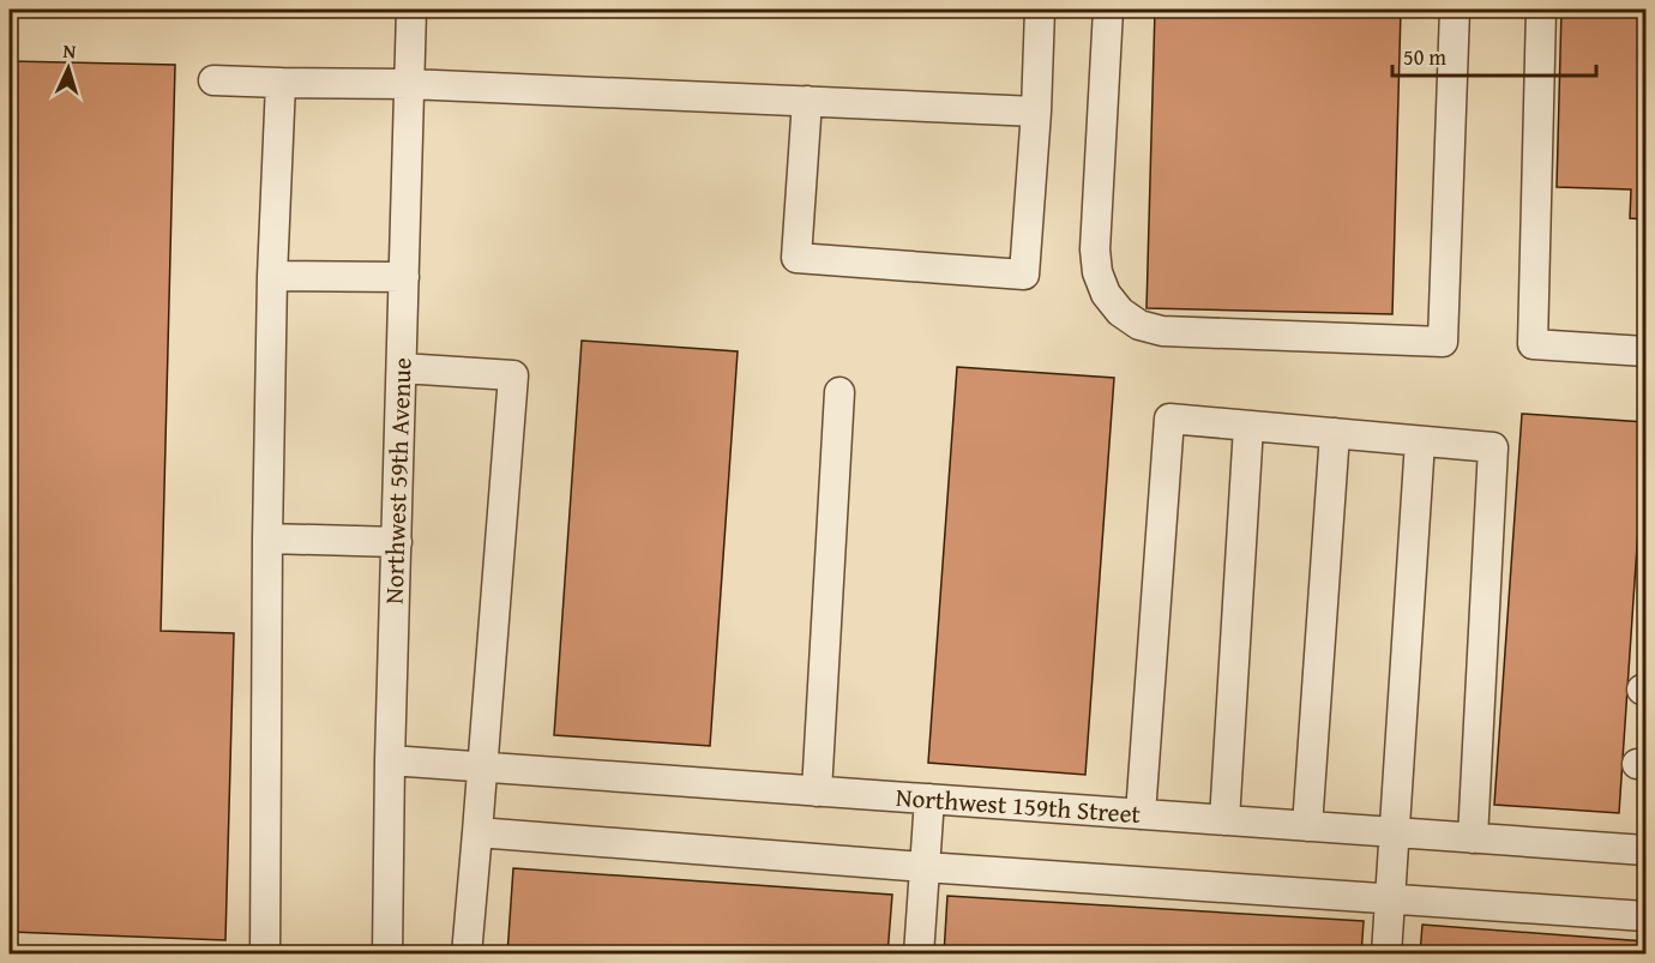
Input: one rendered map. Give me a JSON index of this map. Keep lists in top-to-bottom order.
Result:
{
  "streets": {
    "street": ["Northwest 59th Avenue", "Northwest 159th Street"]
  },
  "crossings": [
    ["Northwest 59th Avenue", "Northwest 159th Street"]
  ],
  "scale_bar": "50 m",
  "north": "top"
}
